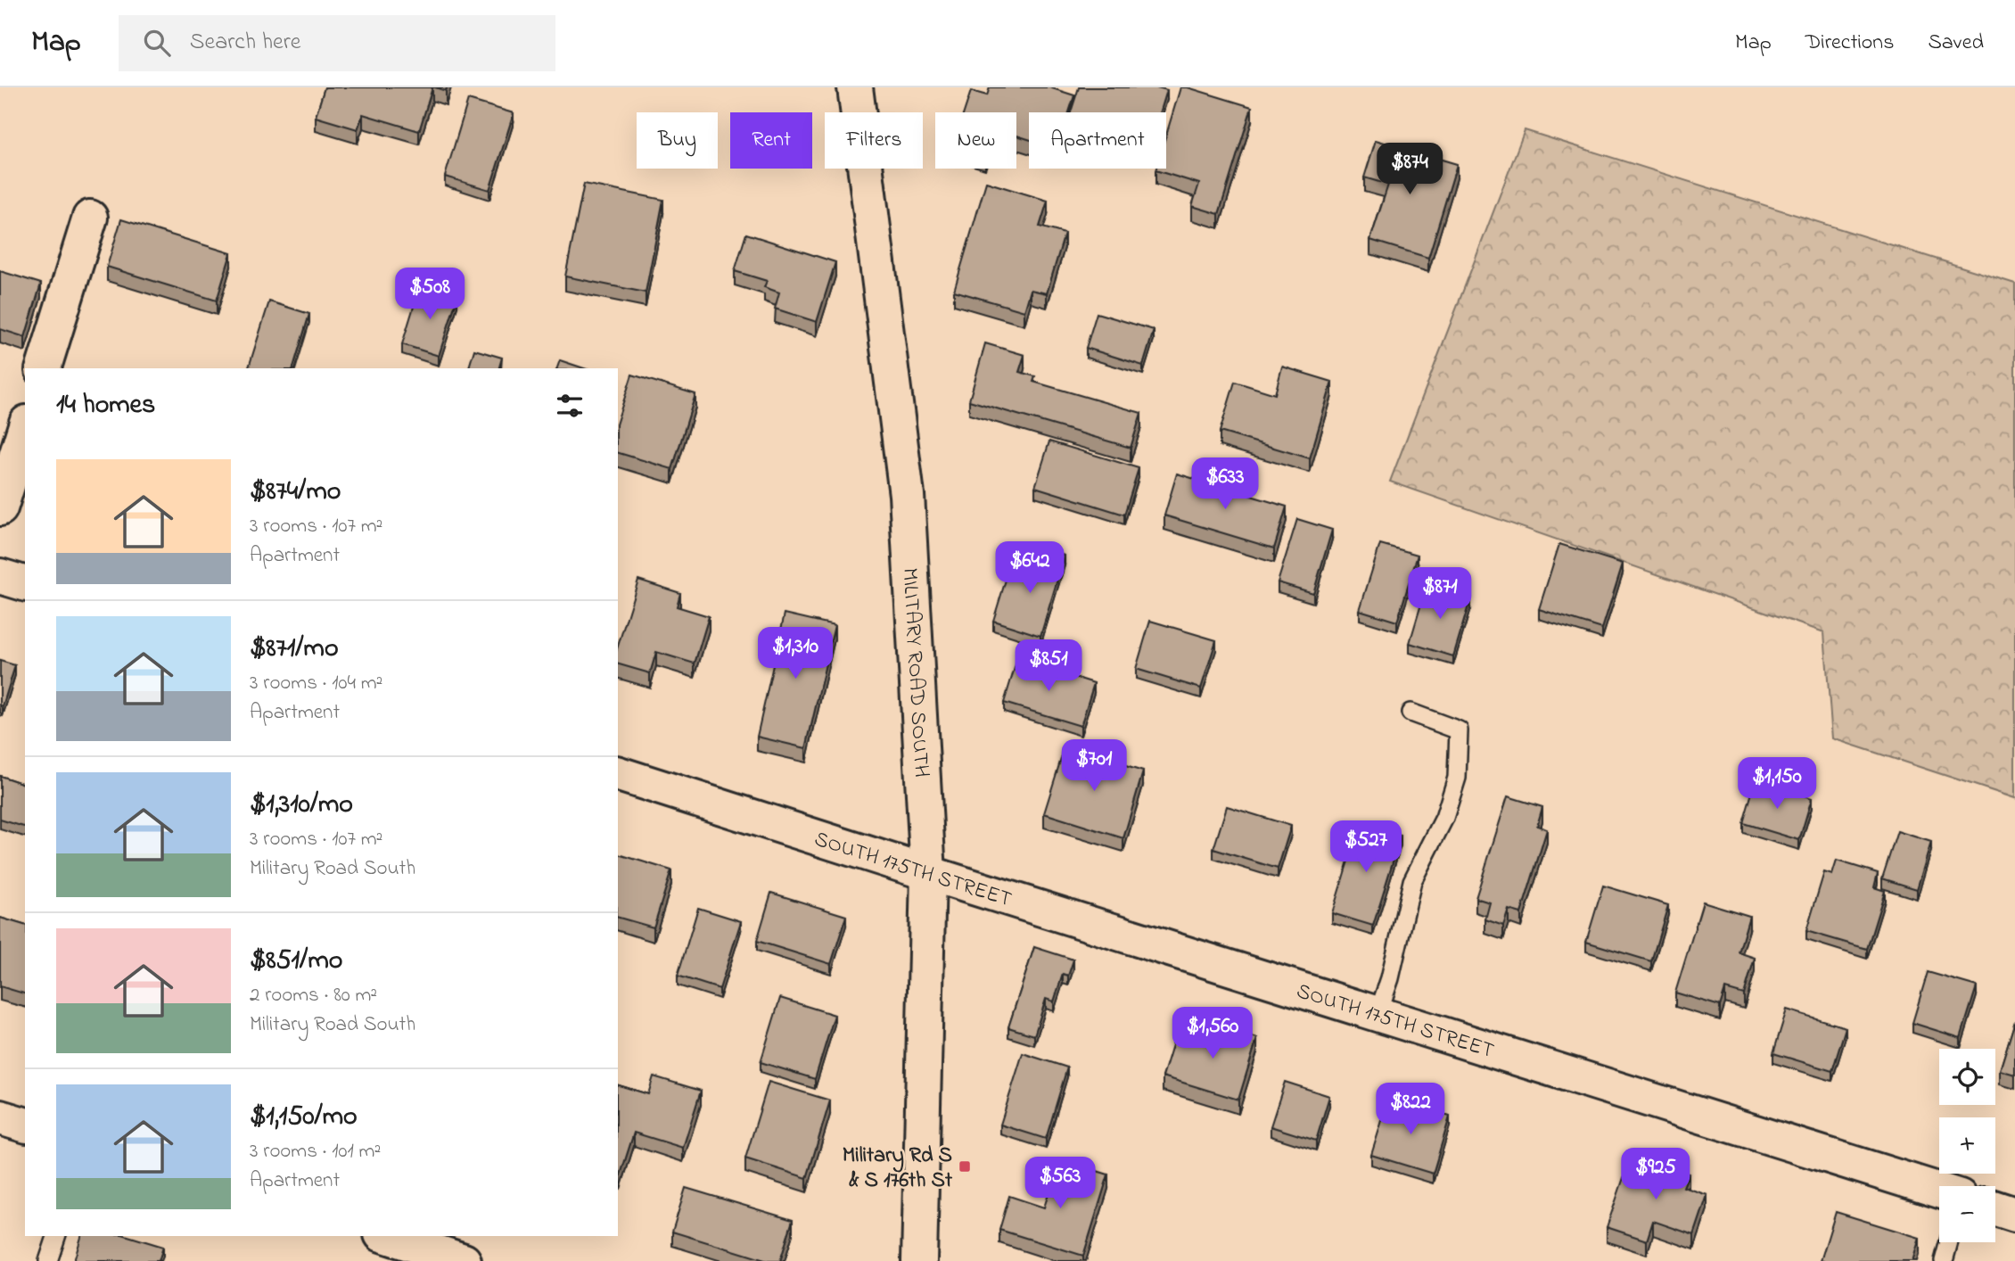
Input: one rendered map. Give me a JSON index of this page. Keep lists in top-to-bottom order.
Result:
{
  "streets": {
    "street": ["MILITARY ROAD SOUTH", "SOUTH 175TH STREET"]
  },
  "crossings": [
    ["MILITARY ROAD SOUTH", "SOUTH 175TH STREET"]
  ],
  "places": {
    "transit": ["Military Rd S & S 176th St"]
  },
  "page": {
    "header": "Map",
    "search": "Search here",
    "nav": ["Map", "Directions", "Saved"],
    "chip": [
      "Buy",
      "Rent",
      "Filters",
      "New",
      "Apartment"
    ],
    "price": [
      "$874",
      "$508",
      "$633",
      "$642",
      "$871",
      "$1,310",
      "$851",
      "$701",
      "$1,150",
      "$527",
      "$1,560",
      "$822",
      "$925",
      "$563"
    ],
    "heading": "14 homes",
    "list": [
      {
        "name": "$874/mo",
        "note": "3 rooms · 107 m² · Apartment"
      },
      {
        "name": "$871/mo",
        "note": "3 rooms · 104 m² · Apartment"
      },
      {
        "name": "$1,310/mo",
        "note": "3 rooms · 107 m² · Military Road South"
      },
      {
        "name": "$851/mo",
        "note": "2 rooms · 80 m² · Military Road South"
      },
      {
        "name": "$1,150/mo",
        "note": "3 rooms · 101 m² · Apartment"
      }
    ],
    "map_buttons": ["+", "−"]
  }
}
